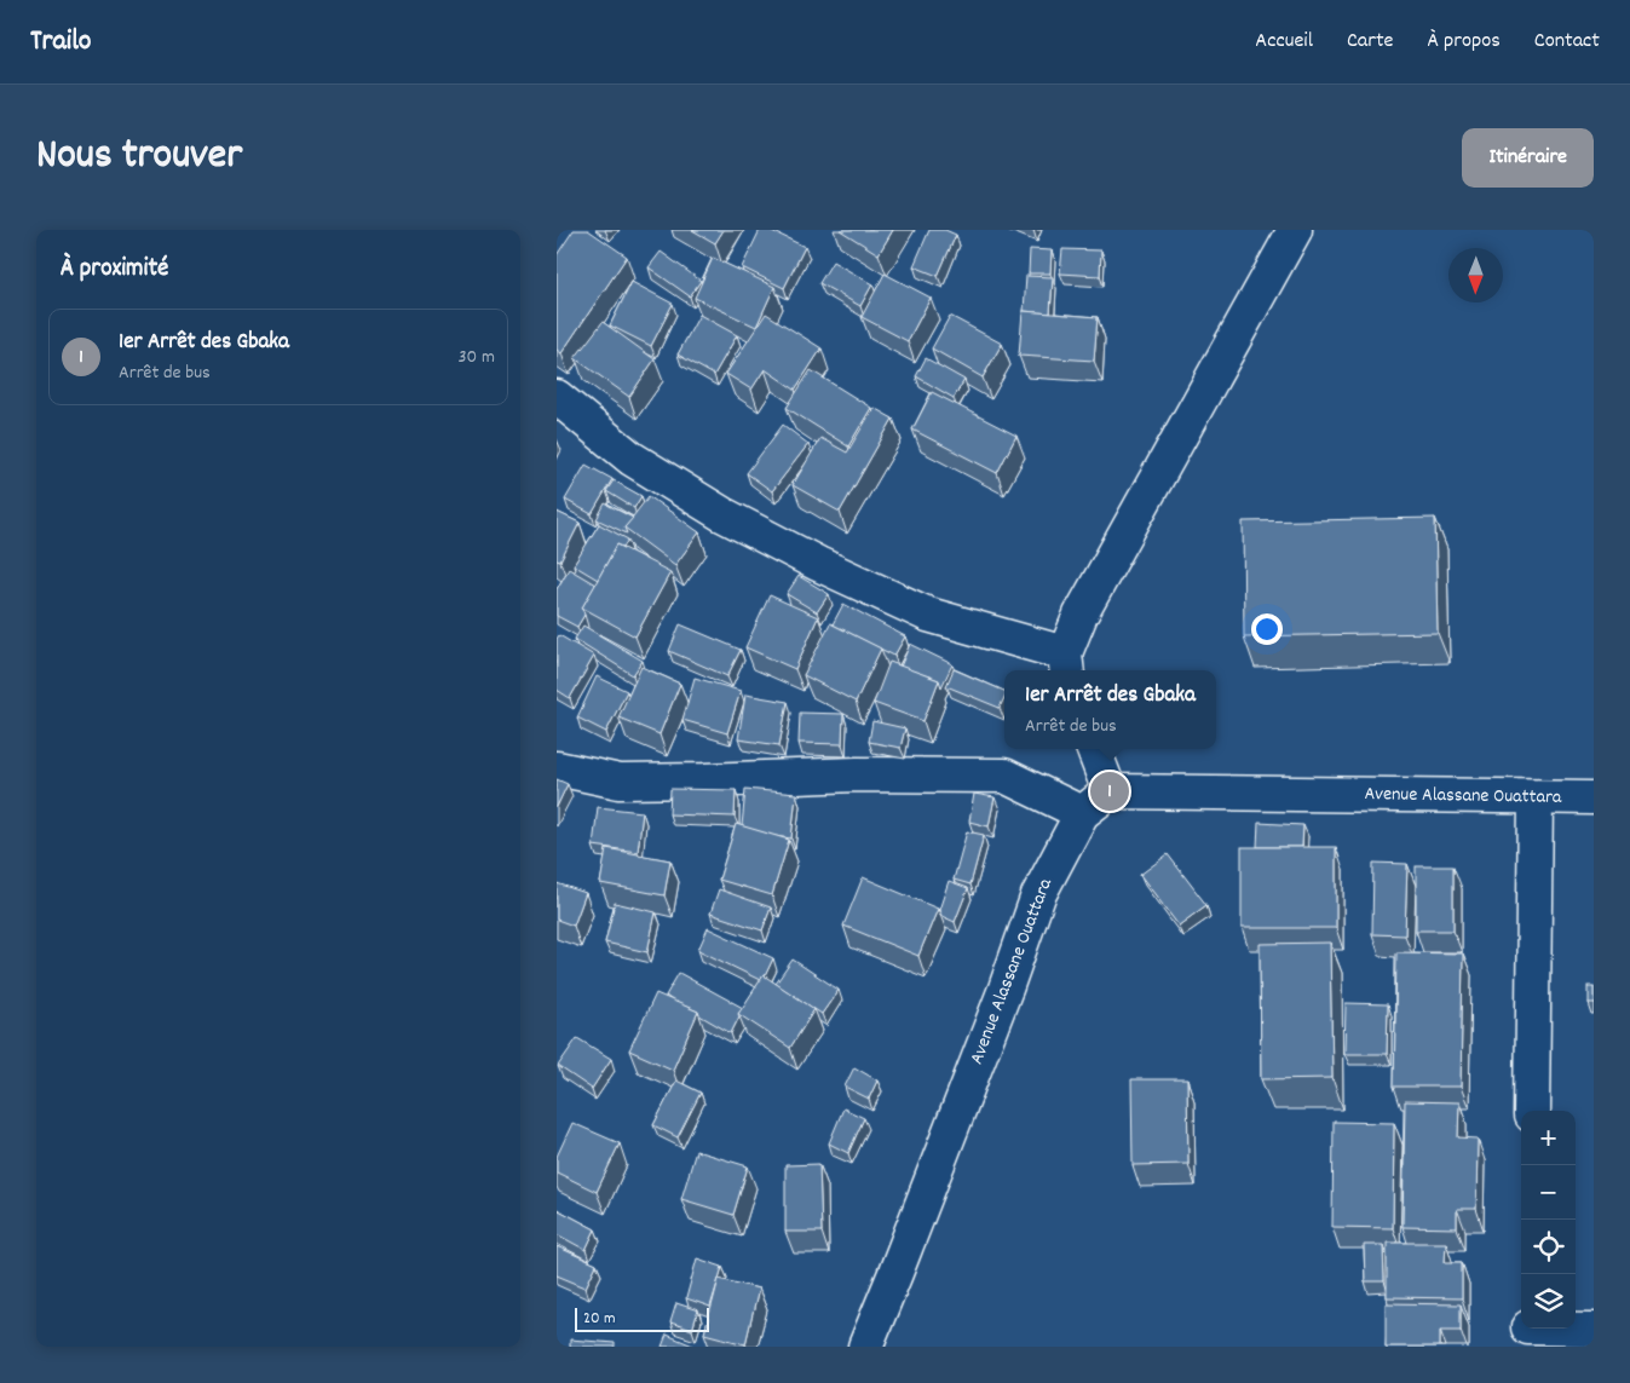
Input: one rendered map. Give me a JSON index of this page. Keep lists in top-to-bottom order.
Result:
{
  "streets": {
    "street": ["Avenue Alassane Ouattara"]
  },
  "scale_bar": "20 m",
  "north": "bottom",
  "page": {
    "header": "Trailo",
    "nav": [
      "Accueil",
      "Carte",
      "À propos",
      "Contact"
    ],
    "title": "Nous trouver",
    "buttons": "Itinéraire",
    "heading": "À proximité",
    "list": [
      {
        "mark": "1",
        "name": "1er Arrêt des Gbaka",
        "note": "Arrêt de bus",
        "value": "30 m"
      }
    ],
    "popup": ["1er Arrêt des Gbaka", "Arrêt de bus"],
    "pins": "1",
    "map_buttons": ["+", "−"],
    "scale": "20 m"
  }
}
